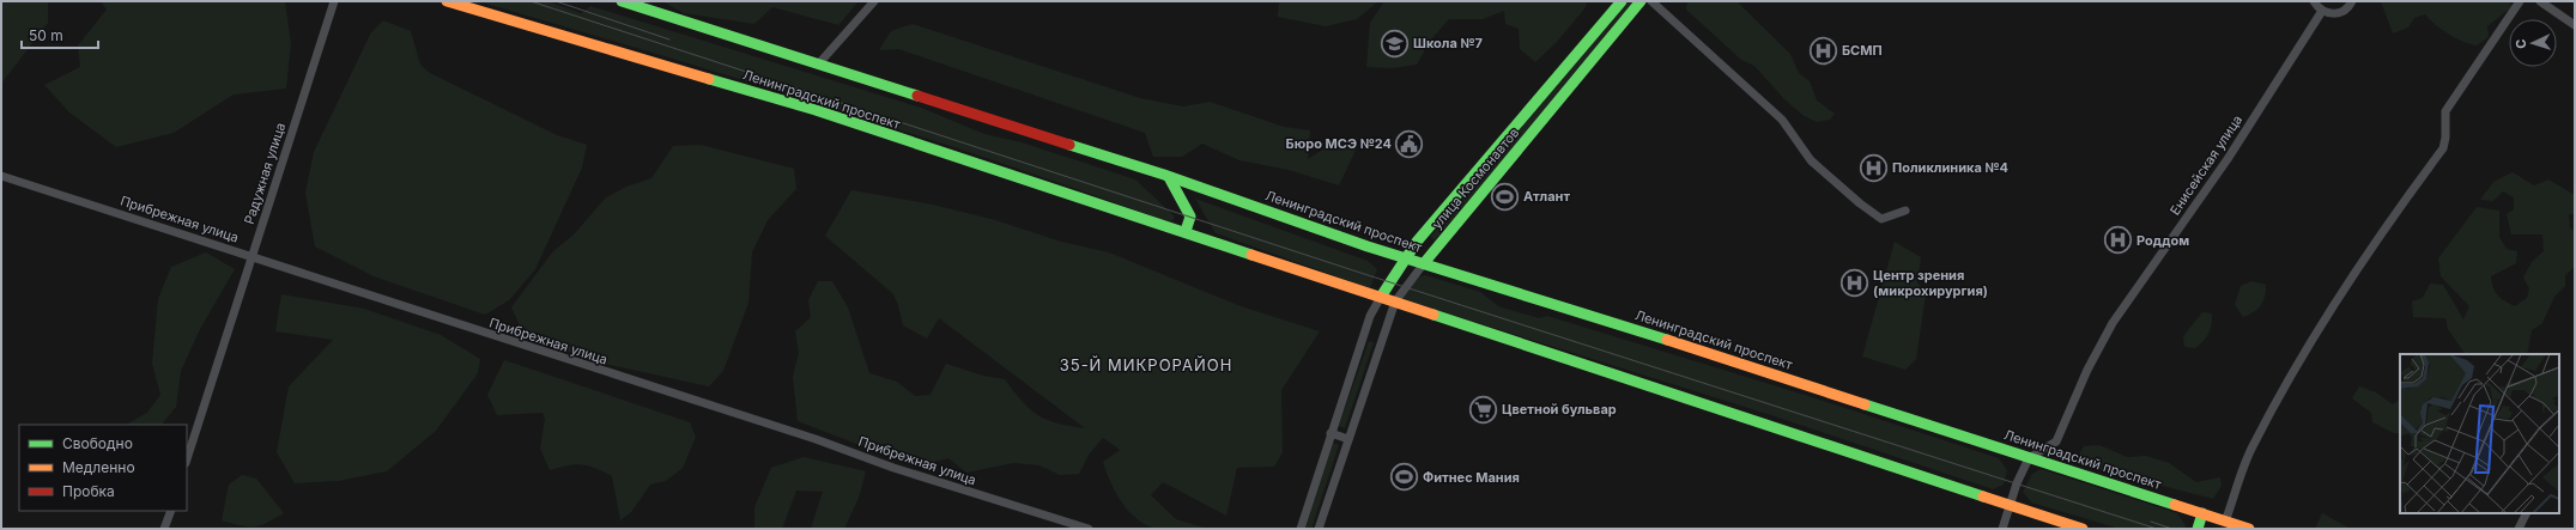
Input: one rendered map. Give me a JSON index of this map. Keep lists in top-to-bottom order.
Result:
{
  "streets": {
    "main road": ["Ленинградский проспект", "улица Космонавтов"],
    "street": ["Енисейская улица", "Радужная улица", "Прибрежная улица"]
  },
  "crossings": [
    ["Ленинградский проспект", "Енисейская улица"],
    ["Ленинградский проспект", "улица Космонавтов"],
    ["Радужная улица", "Прибрежная улица"]
  ],
  "districts": ["35-Й МИКРОРАЙОН"],
  "places": {
    "school or university": ["Школа №7"],
    "hospital": [
      "БСМП",
      "Поликлиника №4",
      "Роддом",
      "Центр зрения (микрохирургия)"
    ],
    "public building": ["Бюро МСЭ №24"],
    "sports": ["Атлант", "Фитнес Мания"],
    "supermarket": ["Цветной бульвар"]
  },
  "legend": ["Свободно", "Медленно", "Пробка"],
  "scale_bar": "50 m",
  "north": "left"
}
